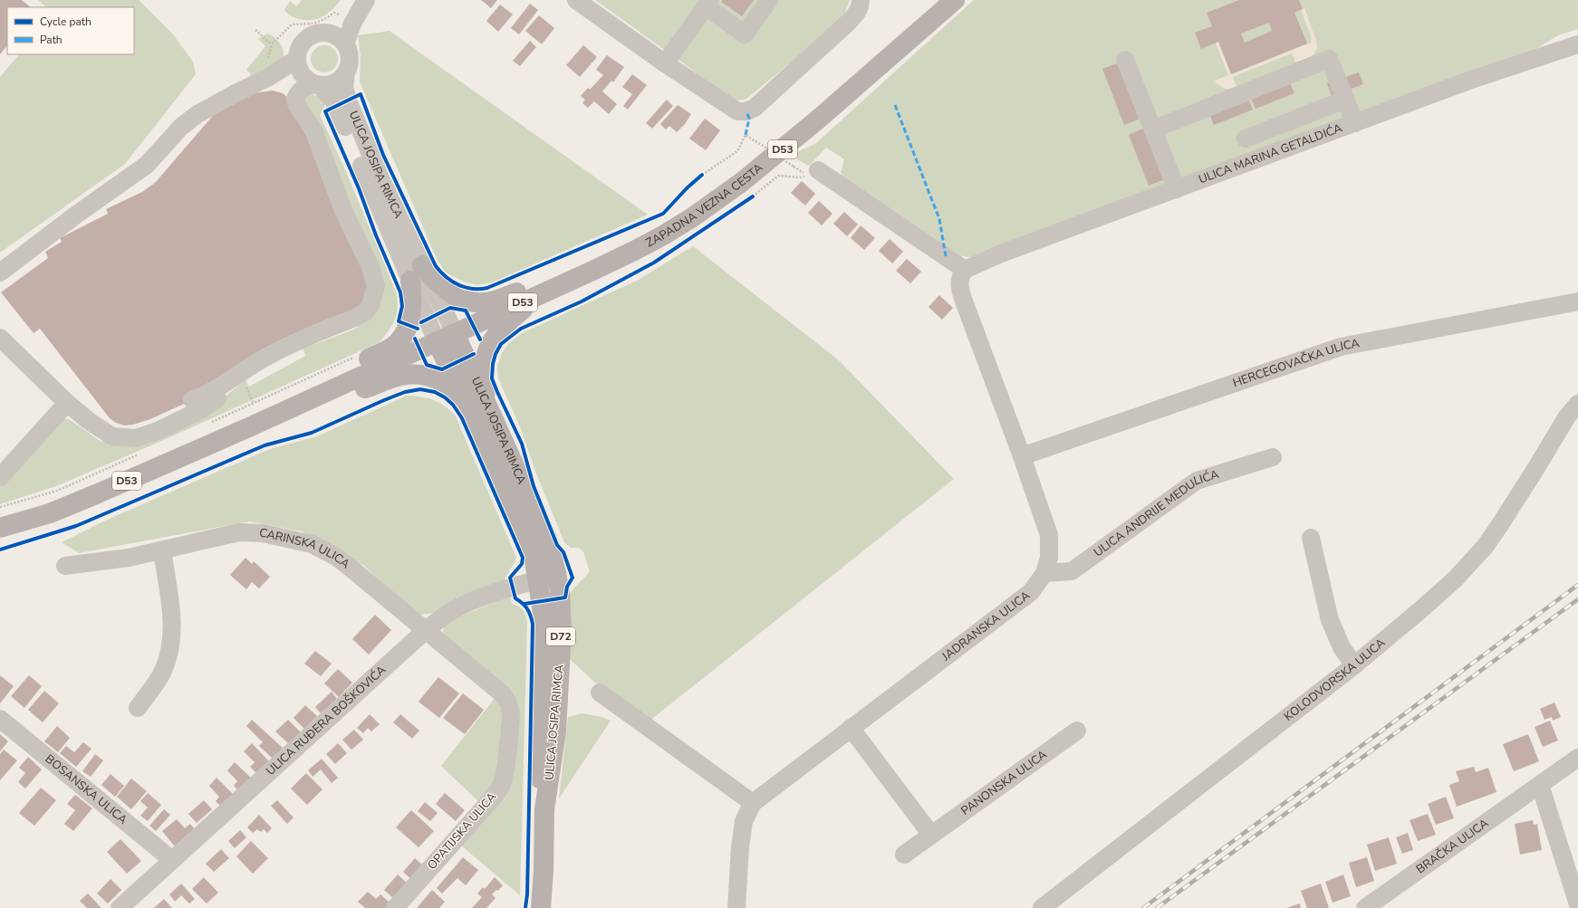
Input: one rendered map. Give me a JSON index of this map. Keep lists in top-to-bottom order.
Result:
{
  "streets": {
    "main road": [
      "D53",
      "ULICA JOSIPA RIMCA",
      "ZAPADNA VEZNA CESTA",
      "D72"
    ],
    "street": [
      "ULICA MARINA GETALDIĆA",
      "HERCEGOVAČKA ULICA",
      "ULICA ANDRIJE MEDULIĆA",
      "CARINSKA ULICA",
      "JADRANSKA ULICA",
      "KOLODVORSKA ULICA",
      "ULICA RUĐERA BOŠKOVIĆA",
      "PANONSKA ULICA",
      "BOSANSKA ULICA",
      "OPATIJSKA ULICA",
      "BRAČKA ULICA"
    ]
  },
  "crossings": [
    ["D53", "ULICA JOSIPA RIMCA"],
    ["D53", "ZAPADNA VEZNA CESTA"],
    ["ULICA MARINA GETALDIĆA", "JADRANSKA ULICA"],
    ["ULICA JOSIPA RIMCA", "ZAPADNA VEZNA CESTA"],
    ["ULICA JOSIPA RIMCA", "ULICA RUĐERA BOŠKOVIĆA"],
    ["HERCEGOVAČKA ULICA", "JADRANSKA ULICA"],
    ["ULICA ANDRIJE MEDULIĆA", "JADRANSKA ULICA"],
    ["CARINSKA ULICA", "ULICA RUĐERA BOŠKOVIĆA"],
    ["CARINSKA ULICA", "OPATIJSKA ULICA"],
    ["ULICA RUĐERA BOŠKOVIĆA", "BOSANSKA ULICA"],
    ["ULICA RUĐERA BOŠKOVIĆA", "OPATIJSKA ULICA"]
  ],
  "legend": ["Cycle path", "Path"]
}
